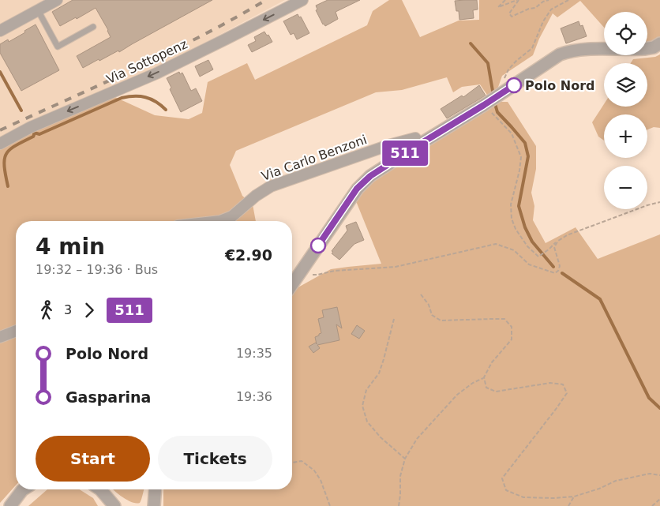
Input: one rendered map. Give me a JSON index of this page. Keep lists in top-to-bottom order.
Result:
{
  "streets": {
    "street": ["Via Sottopenz", "Via Carlo Benzoni"]
  },
  "one_way": ["Via Sottopenz"],
  "places": ["Polo Nord"],
  "lines": ["bus line 511"],
  "page": {
    "on_map": "511",
    "map_buttons": ["+", "−"],
    "heading": ["4 min", "19:32 – 19:36 · Bus", "€2.90"],
    "legs": ["3", "511"],
    "list": [
      {
        "name": "Polo Nord",
        "value": "19:35"
      },
      {
        "name": "Gasparina",
        "value": "19:36"
      }
    ],
    "buttons": ["Start", "Tickets"]
  }
}
